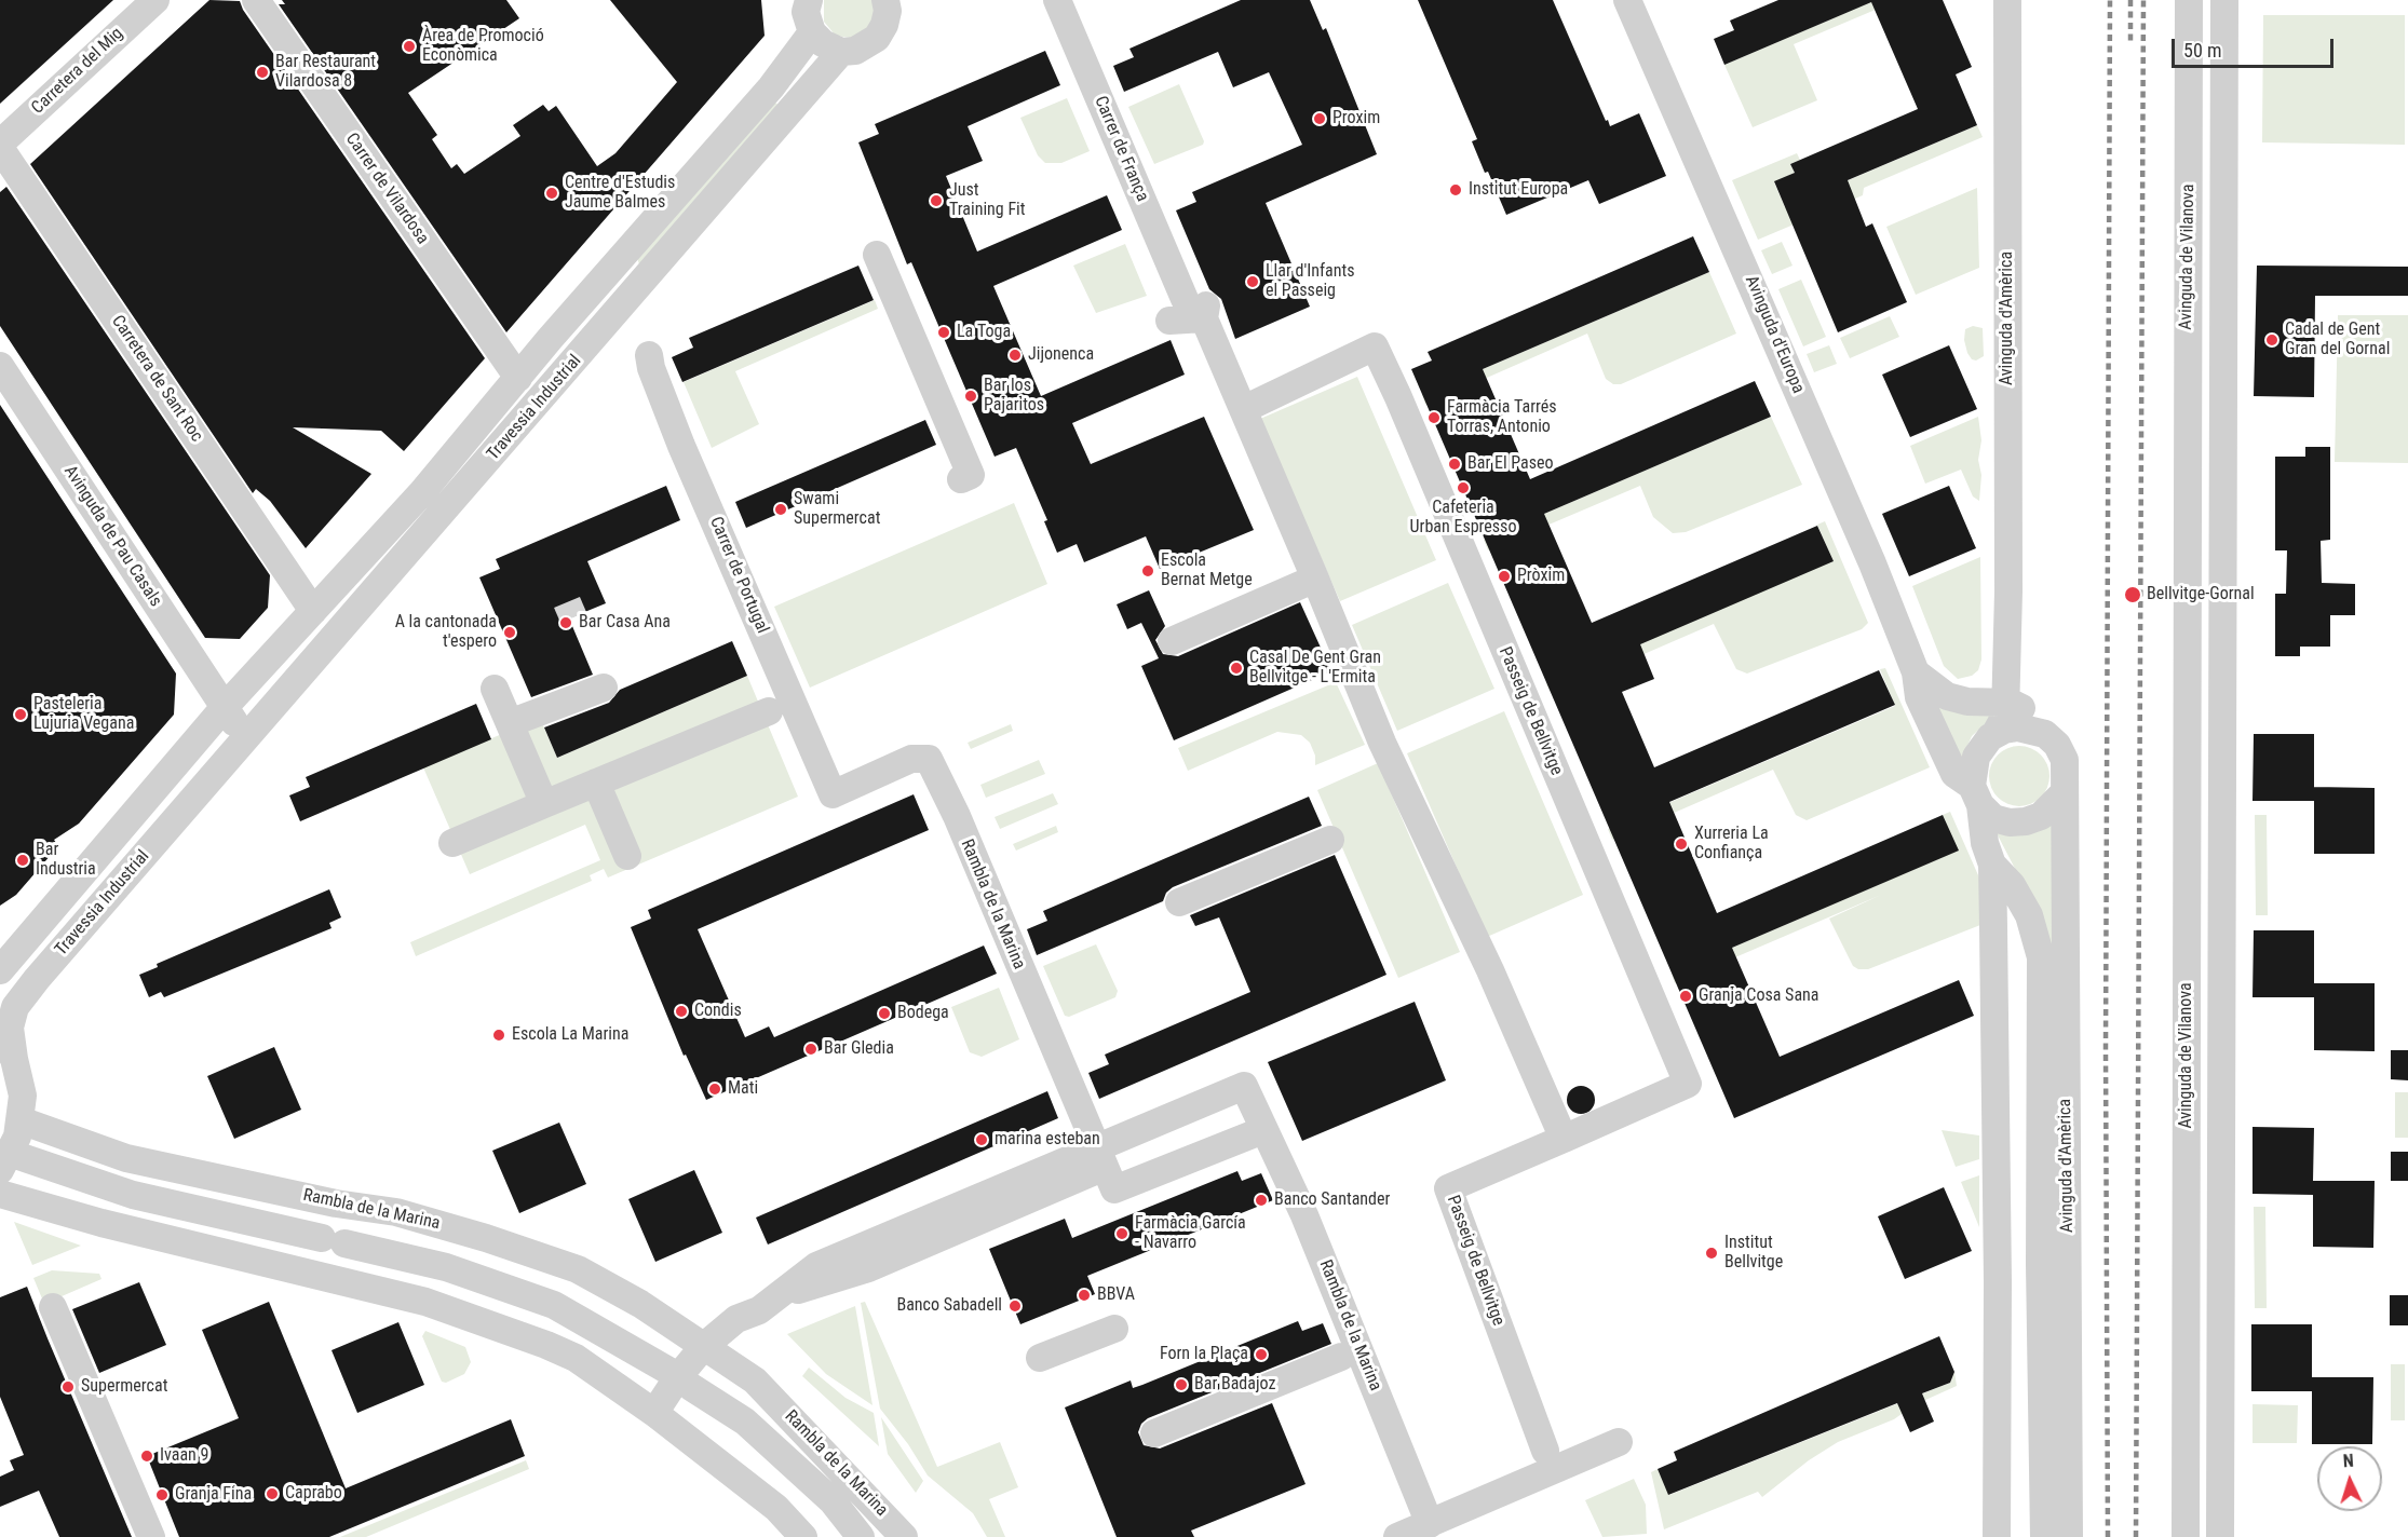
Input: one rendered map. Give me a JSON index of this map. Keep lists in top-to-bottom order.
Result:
{
  "streets": {
    "street": [
      "Carretera del Mig",
      "Carrer de França",
      "Carrer de Vilardosa",
      "Avinguda de Vilanova",
      "Avinguda d'Amèrica",
      "Avinguda d'Europa",
      "Carretera de Sant Roc",
      "Travessia Industrial",
      "Avinguda de Pau Casals",
      "Carrer de Portugal",
      "Passeig de Bellvitge",
      "Rambla de la Marina"
    ]
  },
  "crossings": [
    ["Carretera del Mig", "Carretera de Sant Roc"],
    ["Carrer de França", "Passeig de Bellvitge"],
    ["Carrer de Vilardosa", "Travessia Industrial"],
    ["Avinguda d'Amèrica", "Avinguda d'Europa"],
    ["Carretera de Sant Roc", "Travessia Industrial"],
    ["Travessia Industrial", "Avinguda de Pau Casals"],
    ["Travessia Industrial", "Rambla de la Marina"],
    ["Carrer de Portugal", "Rambla de la Marina"]
  ],
  "places": [
    "Àrea de Promoció Econòmica",
    "Bar Restaurant Vilardosa 8",
    "Proxim",
    "Institut Europa",
    "Centre d'Estudis Jaume Balmes",
    "Just Training Fit",
    "Llar d'Infants el Passeig",
    "La Toga",
    "Cadal de Gent Gran del Gornal",
    "Jijonenca",
    "Bar los Pajaritos",
    "Farmàcia Tarrés Torras, Antonio",
    "Bar El Paseo",
    "Cafeteria Urban Espresso",
    "Swami Supermercat",
    "Escola Bernat Metge",
    "Pròxim",
    "Bellvitge-Gornal",
    "Bar Casa Ana",
    "A la cantonada t'espero",
    "Casal De Gent Gran Bellvitge - L'Ermita",
    "Pasteleria Lujuria Vegana",
    "Xurreria La Confiança",
    "Bar Industria",
    "Granja Cosa Sana",
    "Condis",
    "Bodega",
    "Escola La Marina",
    "Bar Gledia",
    "Mati",
    "marina esteban",
    "Banco Santander",
    "Farmàcia García - Navarro",
    "Institut Bellvitge",
    "BBVA",
    "Banco Sabadell",
    "Forn la Plaça",
    "Bar Badajoz",
    "Supermercat",
    "Ivaan 9",
    "Caprabo",
    "Granja Fina"
  ],
  "scale_bar": "50 m",
  "north": "top"
}
